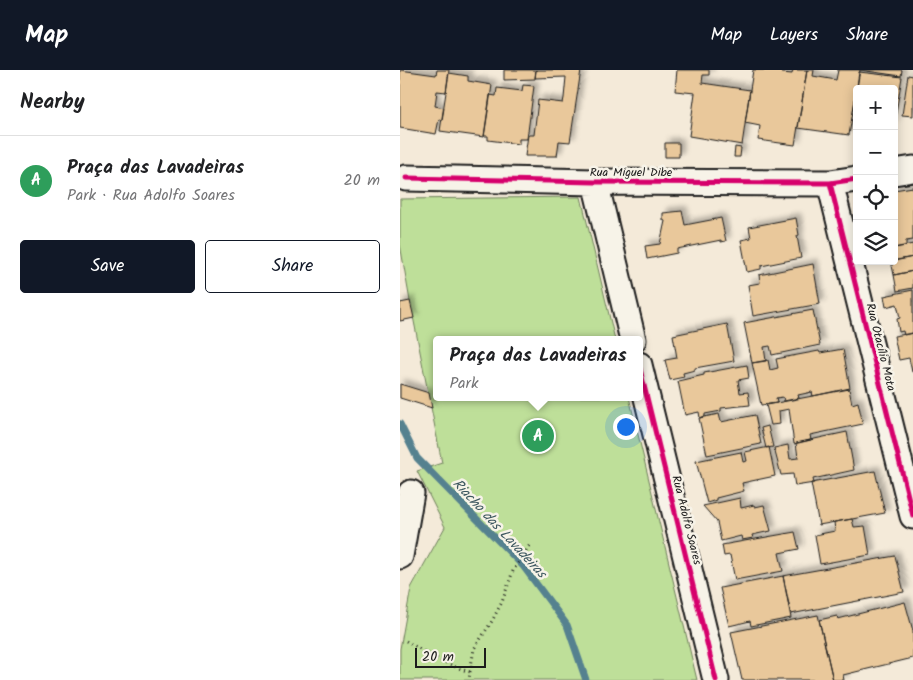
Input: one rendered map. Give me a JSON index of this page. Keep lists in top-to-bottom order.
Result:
{
  "streets": {
    "street": ["Rua Miguel Dibe", "Rua Otacílio Mota", "Rua Adolfo Soares"]
  },
  "crossings": [
    ["Rua Miguel Dibe", "Rua Otacílio Mota"]
  ],
  "water": ["Riacho das Lavadeiras"],
  "scale_bar": "20 m",
  "page": {
    "header": "Map",
    "nav": ["Map", "Layers", "Share"],
    "heading": "Nearby",
    "map_buttons": ["+", "−"],
    "list": [
      {
        "mark": "A",
        "name": "Praça das Lavadeiras",
        "note": "Park · Rua Adolfo Soares",
        "value": "20 m"
      }
    ],
    "buttons": ["Save", "Share"],
    "popup": ["Praça das Lavadeiras", "Park"],
    "pins": "A",
    "scale": "20 m"
  }
}
